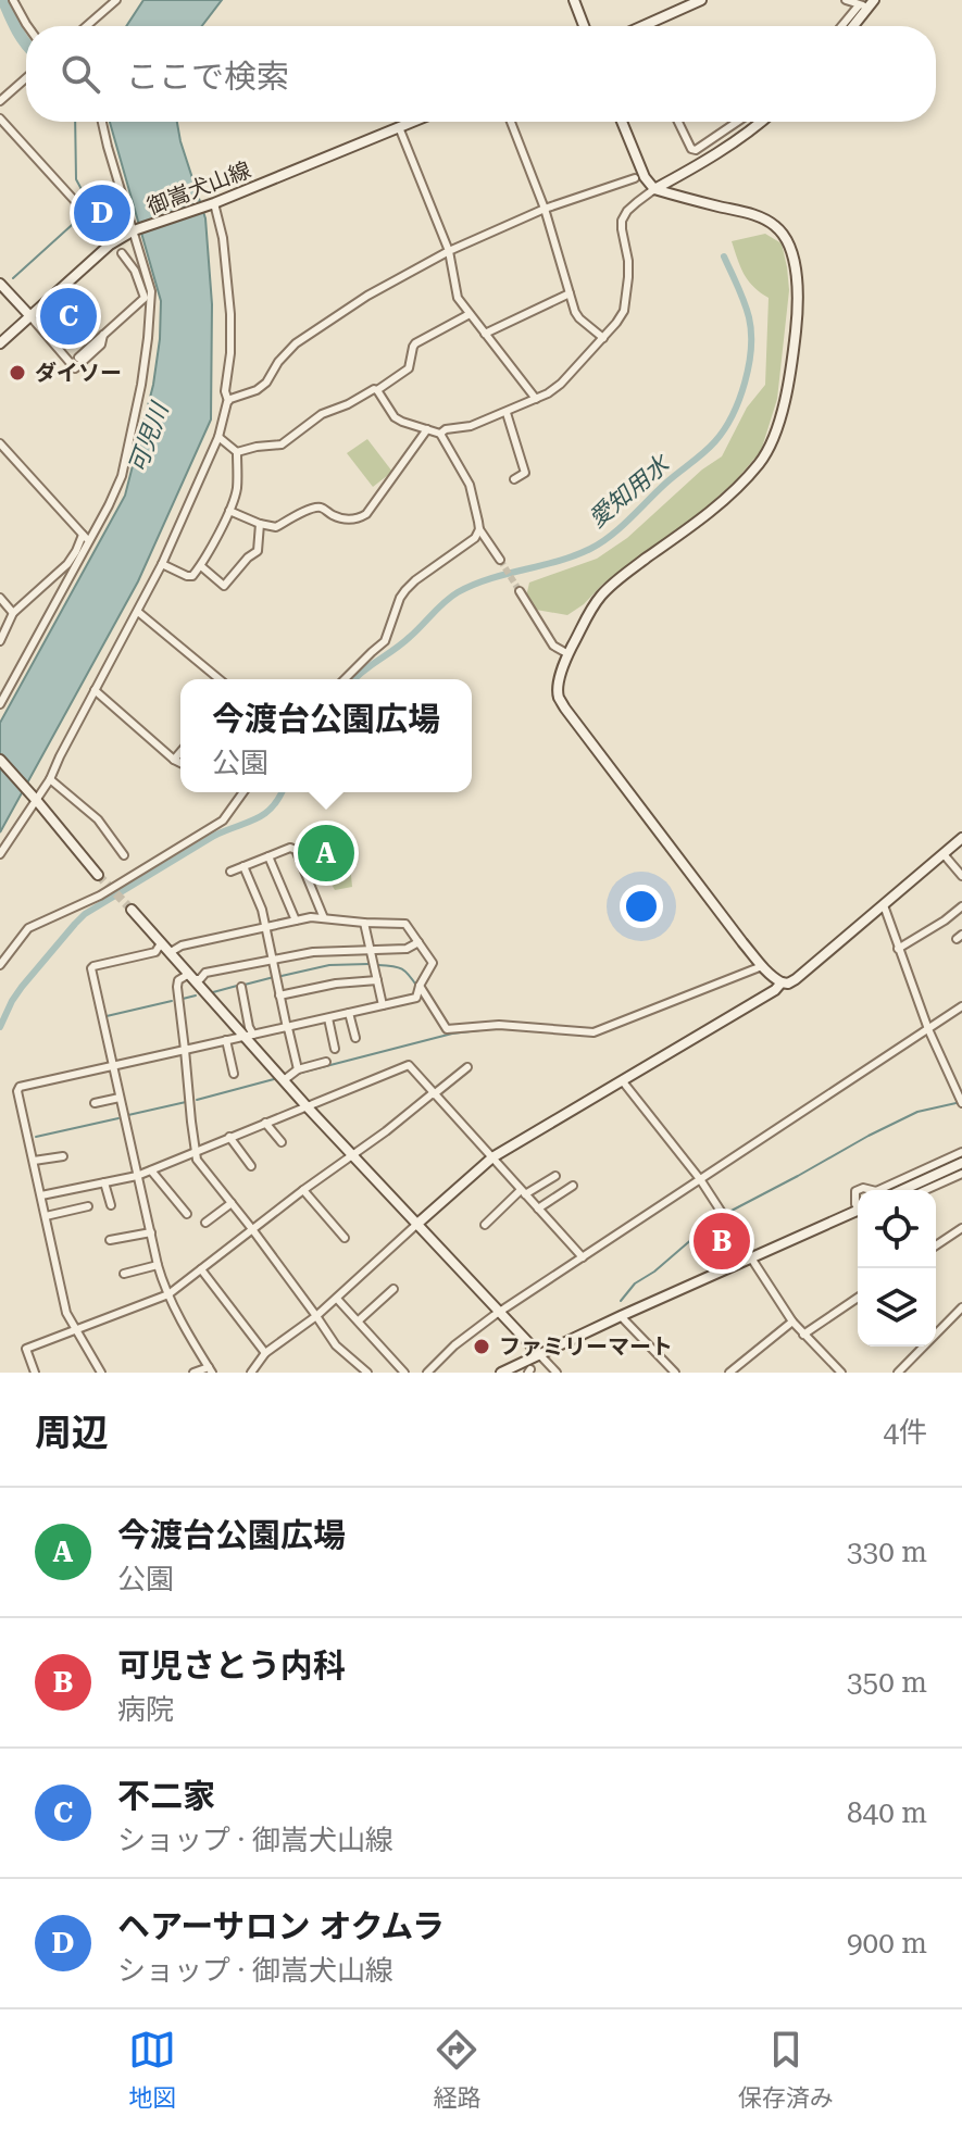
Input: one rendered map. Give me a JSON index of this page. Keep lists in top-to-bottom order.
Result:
{
  "streets": {
    "street": ["御嵩犬山線"]
  },
  "water": ["可児川", "愛知用水"],
  "places": ["ダイソー", "ファミリーマート"],
  "page": {
    "search": "ここで検索",
    "pins": [
      "D",
      "C",
      "A",
      "B"
    ],
    "popup": ["今渡台公園広場", "公園"],
    "heading": ["周辺", "4件"],
    "list": [
      {
        "mark": "A",
        "name": "今渡台公園広場",
        "note": "公園",
        "value": "330 m"
      },
      {
        "mark": "B",
        "name": "可児さとう内科",
        "note": "病院",
        "value": "350 m"
      },
      {
        "mark": "C",
        "name": "不二家",
        "note": "ショップ · 御嵩犬山線",
        "value": "840 m"
      },
      {
        "mark": "D",
        "name": "ヘアーサロン オクムラ",
        "note": "ショップ · 御嵩犬山線",
        "value": "900 m"
      }
    ],
    "nav": ["地図", "経路", "保存済み"]
  }
}
